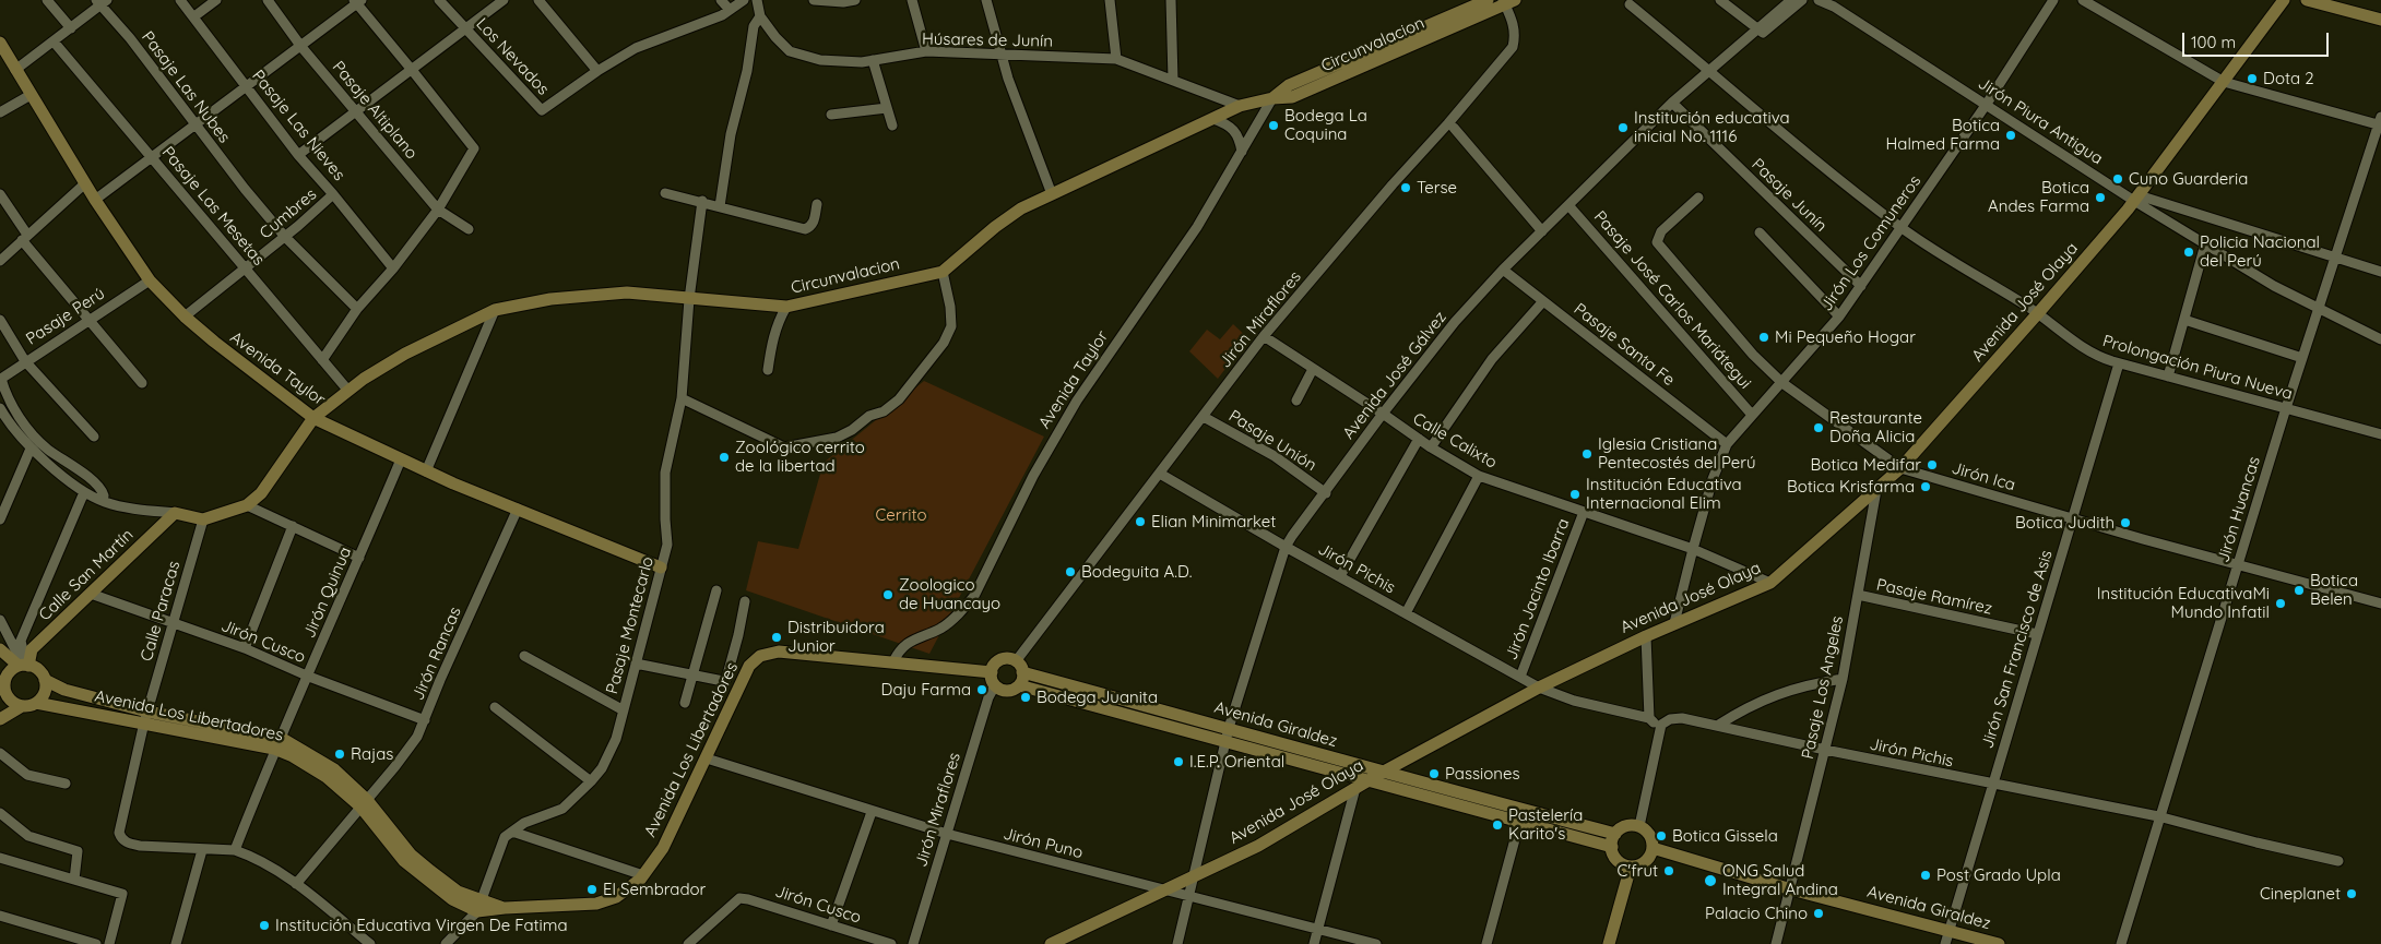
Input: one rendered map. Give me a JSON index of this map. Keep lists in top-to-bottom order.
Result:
{
  "streets": {
    "street": [
      "Húsares de Junín",
      "Circunvalacion",
      "Los Nevados",
      "Pasaje Las Nubes",
      "Pasaje Altiplano",
      "Jirón Piura Antigua",
      "Pasaje Las Nieves",
      "Pasaje Junín",
      "Pasaje Las Mesetas",
      "Cumbres",
      "Jirón Los Comuneros",
      "Pasaje José Carlos Mariátegui",
      "Avenida José Olaya",
      "Pasaje Perú",
      "Jirón Miraflores",
      "Pasaje Santa Fe",
      "Prolongación Piura Nueva",
      "Avenida Taylor",
      "Avenida José Gálvez",
      "Pasaje Unión",
      "Calle Calixto",
      "Jirón Ica",
      "Jirón Huancas",
      "Jirón Pichis",
      "Calle San Martín",
      "Jirón Jacinto Ibarra",
      "Jirón Quinua",
      "Pasaje Ramírez",
      "Calle Paracas",
      "Pasaje Montecarlo",
      "Jirón Cusco",
      "Jirón San Francisco de Asis",
      "Jirón Rancas",
      "Pasaje Los Angeles",
      "Avenida Los Libertadores",
      "Avenida Giraldez",
      "Jirón Puno"
    ]
  },
  "crossings": [
    ["Húsares de Junín", "Circunvalacion"],
    ["Circunvalacion", "Pasaje Las Mesetas"],
    ["Circunvalacion", "Jirón Miraflores"],
    ["Circunvalacion", "Avenida Taylor"],
    ["Circunvalacion", "Pasaje Montecarlo"],
    ["Pasaje Las Nubes", "Cumbres"],
    ["Jirón Piura Antigua", "Jirón Los Comuneros"],
    ["Jirón Piura Antigua", "Avenida José Olaya"],
    ["Jirón Piura Antigua", "Jirón Huancas"],
    ["Pasaje Las Nieves", "Cumbres"],
    ["Pasaje Junín", "Jirón Los Comuneros"],
    ["Pasaje Junín", "Avenida José Gálvez"],
    ["Pasaje Las Mesetas", "Cumbres"],
    ["Cumbres", "Avenida Taylor"],
    ["Jirón Los Comuneros", "Pasaje José Carlos Mariátegui"],
    ["Jirón Los Comuneros", "Avenida José Olaya"],
    ["Jirón Los Comuneros", "Pasaje Santa Fe"],
    ["Jirón Los Comuneros", "Prolongación Piura Nueva"],
    ["Jirón Los Comuneros", "Calle Calixto"],
    ["Jirón Los Comuneros", "Jirón Ica"],
    ["Pasaje José Carlos Mariátegui", "Avenida José Gálvez"],
    ["Avenida José Olaya", "Prolongación Piura Nueva"],
    ["Avenida José Olaya", "Avenida José Gálvez"],
    ["Avenida José Olaya", "Calle Calixto"],
    ["Avenida José Olaya", "Jirón Ica"],
    ["Avenida José Olaya", "Jirón Pichis"],
    ["Avenida José Olaya", "Pasaje Los Angeles"],
    ["Avenida José Olaya", "Avenida Giraldez"],
    ["Avenida José Olaya", "Jirón Puno"],
    ["Pasaje Perú", "Avenida Taylor"],
    ["Jirón Miraflores", "Pasaje Unión"],
    ["Jirón Miraflores", "Calle Calixto"],
    ["Jirón Miraflores", "Jirón Pichis"],
    ["Jirón Miraflores", "Avenida Los Libertadores"],
    ["Jirón Miraflores", "Avenida Giraldez"],
    ["Jirón Miraflores", "Jirón Puno"],
    ["Pasaje Santa Fe", "Avenida José Gálvez"],
    ["Prolongación Piura Nueva", "Avenida José Gálvez"],
    ["Prolongación Piura Nueva", "Jirón Huancas"],
    ["Prolongación Piura Nueva", "Jirón San Francisco de Asis"],
    ["Avenida Taylor", "Jirón Quinua"],
    ["Avenida Taylor", "Pasaje Montecarlo"],
    ["Avenida Taylor", "Jirón Rancas"],
    ["Avenida Taylor", "Avenida Los Libertadores"],
    ["Avenida José Gálvez", "Pasaje Unión"],
    ["Avenida José Gálvez", "Calle Calixto"],
    ["Avenida José Gálvez", "Jirón Pichis"],
    ["Avenida José Gálvez", "Avenida Giraldez"],
    ["Avenida José Gálvez", "Jirón Puno"],
    ["Calle Calixto", "Jirón Jacinto Ibarra"],
    ["Jirón Ica", "Jirón Huancas"],
    ["Jirón Ica", "Jirón San Francisco de Asis"],
    ["Jirón Huancas", "Jirón Pichis"],
    ["Jirón Pichis", "Jirón Jacinto Ibarra"],
    ["Jirón Pichis", "Jirón San Francisco de Asis"],
    ["Jirón Pichis", "Pasaje Los Angeles"],
    ["Calle San Martín", "Jirón Cusco"],
    ["Calle San Martín", "Avenida Los Libertadores"],
    ["Jirón Quinua", "Jirón Cusco"],
    ["Jirón Quinua", "Avenida Los Libertadores"],
    ["Pasaje Ramírez", "Jirón San Francisco de Asis"],
    ["Pasaje Ramírez", "Pasaje Los Angeles"],
    ["Calle Paracas", "Jirón Cusco"],
    ["Calle Paracas", "Avenida Los Libertadores"],
    ["Pasaje Montecarlo", "Avenida Los Libertadores"],
    ["Jirón Cusco", "Jirón Rancas"],
    ["Jirón San Francisco de Asis", "Avenida Giraldez"],
    ["Jirón Rancas", "Avenida Los Libertadores"],
    ["Pasaje Los Angeles", "Avenida Giraldez"],
    ["Avenida Los Libertadores", "Avenida Giraldez"],
    ["Avenida Los Libertadores", "Jirón Puno"]
  ],
  "parks": ["Cerrito"],
  "places": [
    "Dota 2",
    "Bodega La Coquina",
    "Institución educativa inicial No. 1116",
    "Botica Halmed Farma",
    "Cuno Guarderia",
    "Terse",
    "Botica Andes Farma",
    "Policia Nacional del Perú",
    "Mi Pequeño Hogar",
    "Restaurante Doña Alicia",
    "Iglesia Cristiana Pentecostés del Perú",
    "Zoológico cerrito de la libertad",
    "Botica Medifar",
    "Botica Krisfarma",
    "Institución Educativa Internacional Elim",
    "Elian Minimarket",
    "Botica Judith",
    "Bodeguita A.D.",
    "Botica Belen",
    "Zoologico de Huancayo",
    "Institución EducativaMi Mundo Infatil",
    "Distribuidora Junior",
    "Daju Farma",
    "Bodega Juanita",
    "Rajas",
    "I.E.P. Oriental",
    "Passiones",
    "Pastelería Karito's",
    "Botica Gissela",
    "C'frut",
    "Post Grado Upla",
    "ONG Salud Integral Andina",
    "El Sembrador",
    "Cineplanet",
    "Palacio Chino",
    "Institución Educativa Virgen De Fatima"
  ],
  "scale_bar": "100 m"
}
